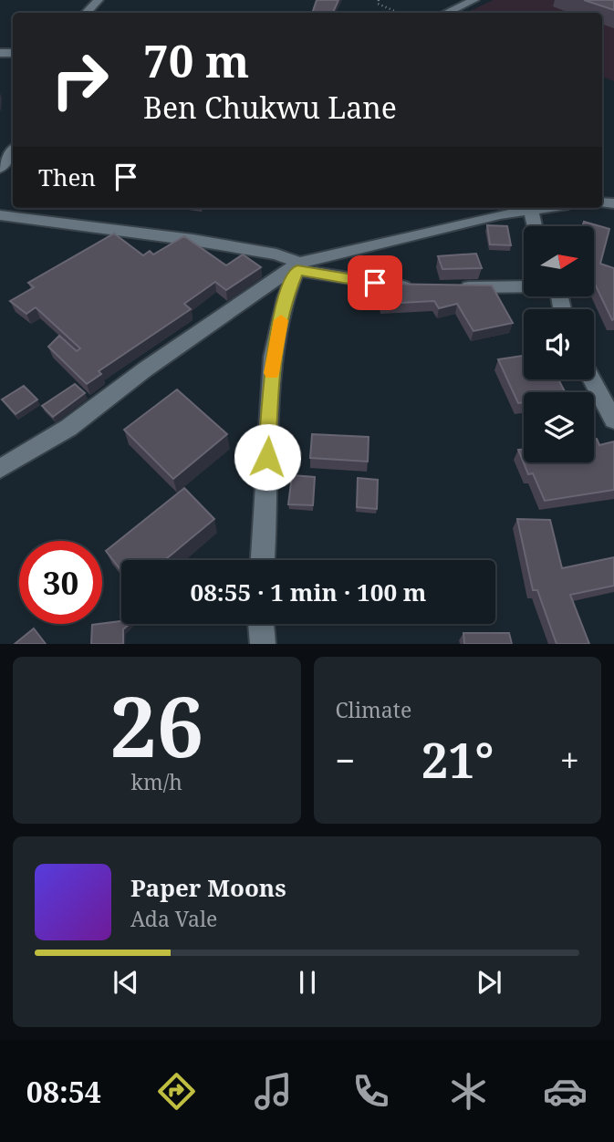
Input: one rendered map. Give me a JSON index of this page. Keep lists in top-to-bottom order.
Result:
{
  "north": "right",
  "page": {
    "turn": ["70 m", "Ben Chukwu Lane"],
    "then": "Then",
    "limit": "30",
    "trip": "08:55 · 1 min · 100 m",
    "tile": [
      ["26", "km/h"],
      "Climate"
    ],
    "heat": ["−", "21°", "+"],
    "song": ["Paper Moons", "Ada Vale"],
    "tabs": "08:54"
  }
}
